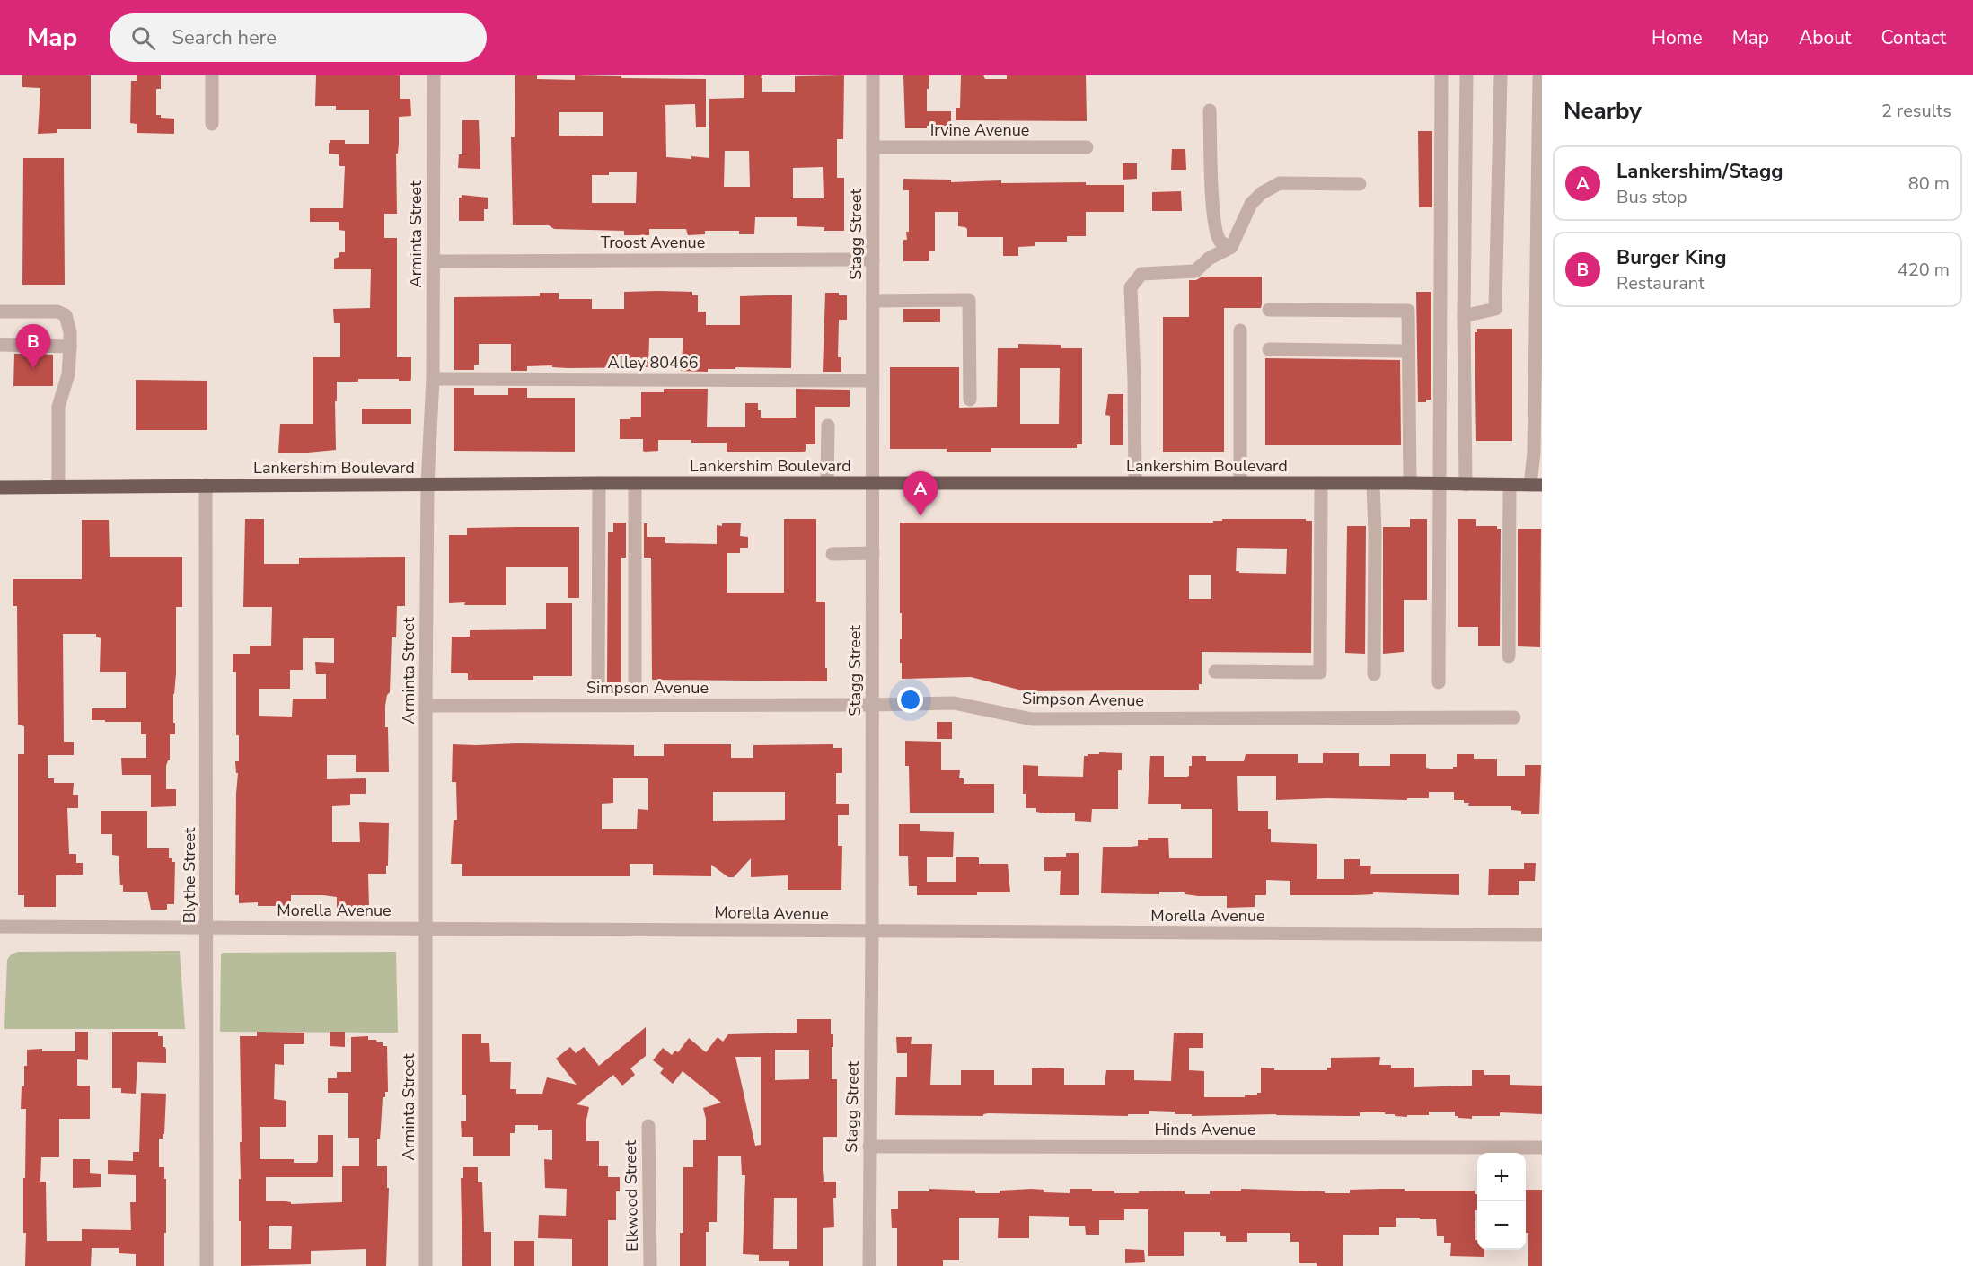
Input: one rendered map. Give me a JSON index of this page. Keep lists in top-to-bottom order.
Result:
{
  "streets": {
    "main road": ["Lankershim Boulevard"],
    "street": [
      "Irvine Avenue",
      "Arminta Street",
      "Stagg Street",
      "Troost Avenue",
      "Alley 80466",
      "Simpson Avenue",
      "Blythe Street",
      "Morella Avenue",
      "Hinds Avenue",
      "Elkwood Street"
    ]
  },
  "crossings": [
    ["Irvine Avenue", "Stagg Street"],
    ["Arminta Street", "Troost Avenue"],
    ["Arminta Street", "Alley 80466"],
    ["Arminta Street", "Lankershim Boulevard"],
    ["Arminta Street", "Simpson Avenue"],
    ["Arminta Street", "Morella Avenue"],
    ["Stagg Street", "Troost Avenue"],
    ["Stagg Street", "Alley 80466"],
    ["Stagg Street", "Lankershim Boulevard"],
    ["Stagg Street", "Simpson Avenue"],
    ["Stagg Street", "Morella Avenue"],
    ["Stagg Street", "Hinds Avenue"],
    ["Lankershim Boulevard", "Blythe Street"],
    ["Blythe Street", "Morella Avenue"]
  ],
  "page": {
    "header": "Map",
    "search": "Search here",
    "nav": [
      "Home",
      "Map",
      "About",
      "Contact"
    ],
    "heading": ["Nearby", "2 results"],
    "list": [
      {
        "mark": "A",
        "name": "Lankershim/Stagg",
        "note": "Bus stop",
        "value": "80 m"
      },
      {
        "mark": "B",
        "name": "Burger King",
        "note": "Restaurant",
        "value": "420 m"
      }
    ],
    "pins": ["B", "A"],
    "map_buttons": ["+", "−"]
  }
}
